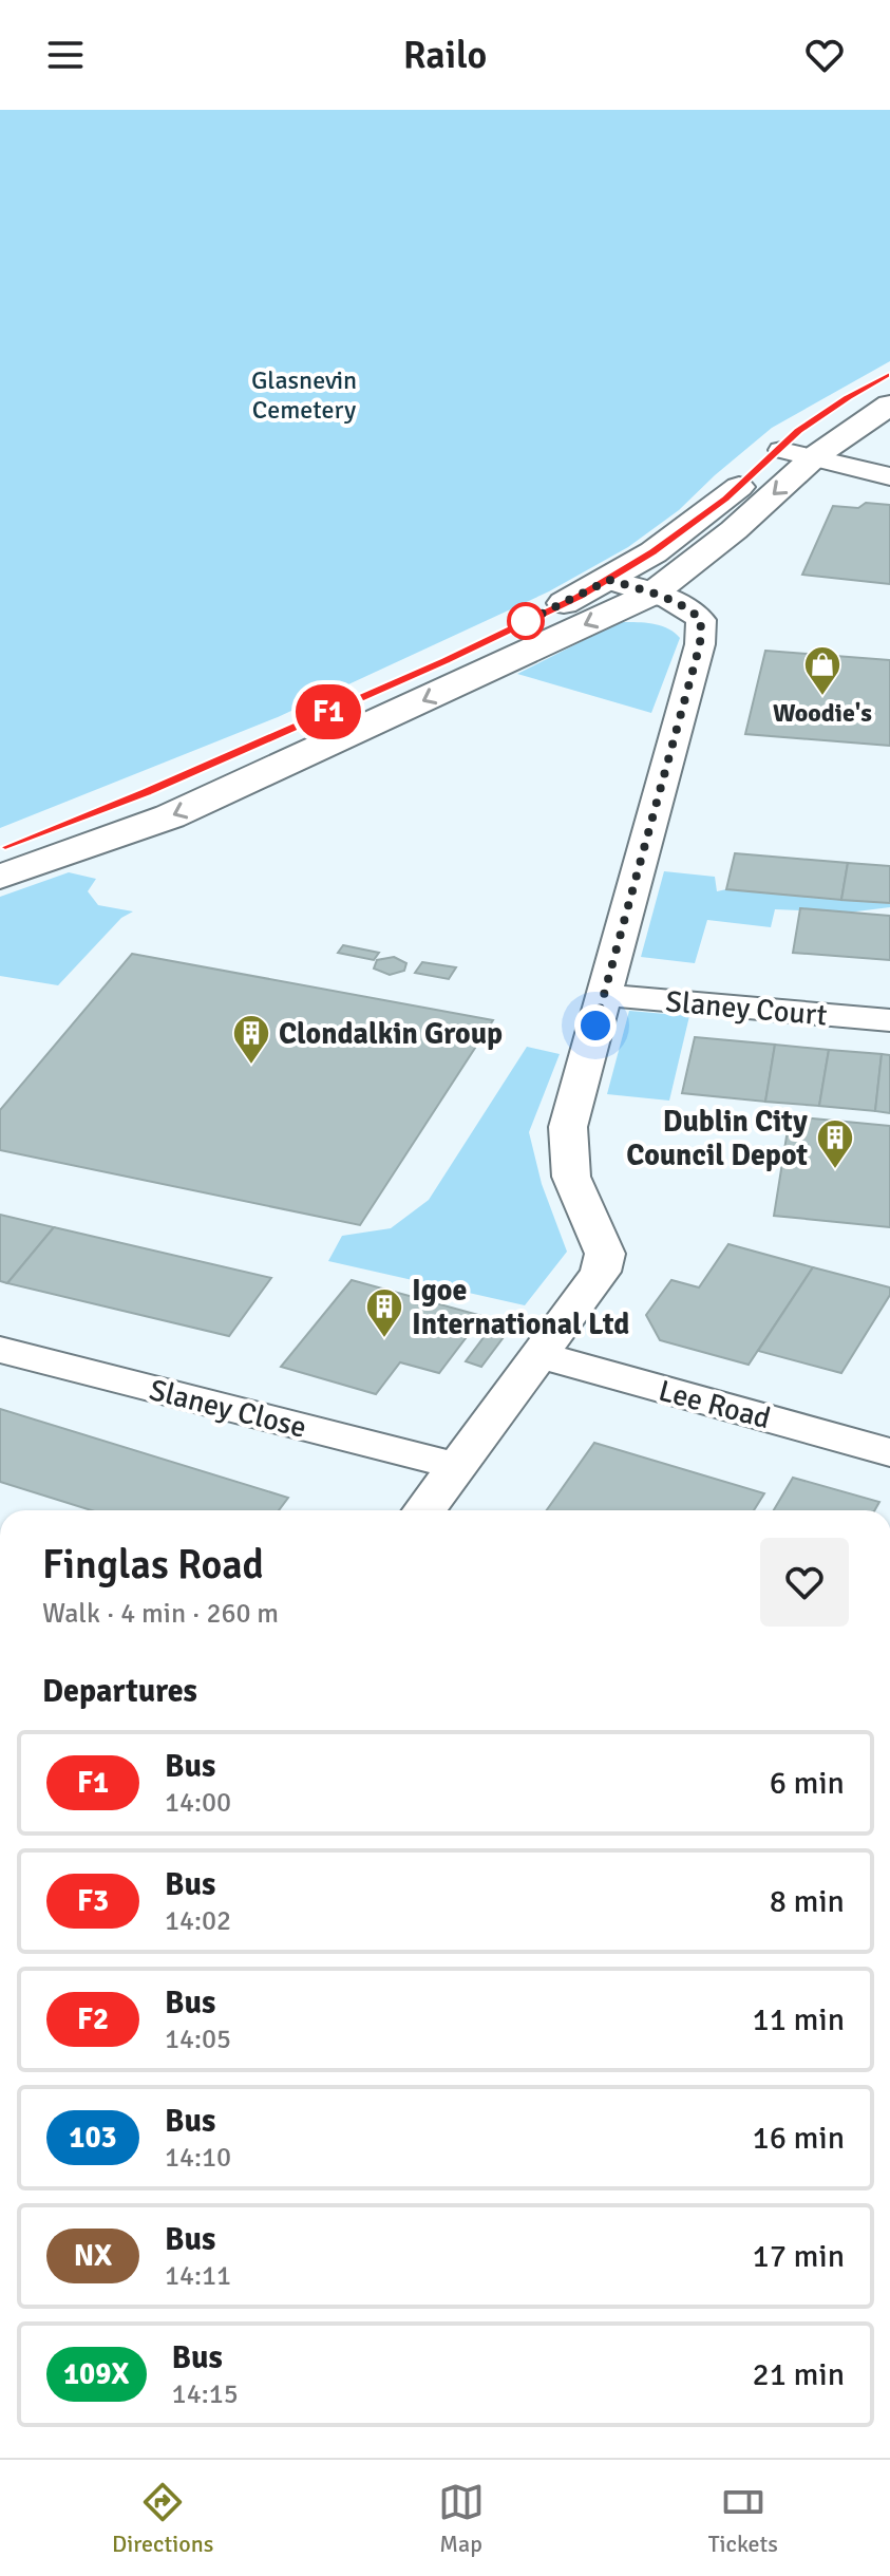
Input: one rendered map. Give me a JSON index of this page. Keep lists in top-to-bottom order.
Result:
{
  "streets": {
    "street": ["Slaney Court", "Lee Road", "Slaney Close"]
  },
  "parks": ["Glasnevin Cemetery"],
  "places": {
    "shop": ["Woodie's"],
    "building": ["Clondalkin Group", "Dublin City Council Depot", "Igoe International Ltd"]
  },
  "lines": ["bus line F1"],
  "page": {
    "header": "Railo",
    "on_map": "F1",
    "heading": [
      ["Finglas Road", "Walk · 4 min · 260 m"],
      "Departures"
    ],
    "list": [
      {
        "mark": "F1",
        "name": "Bus",
        "note": "14:00",
        "value": "6 min"
      },
      {
        "mark": "F3",
        "name": "Bus",
        "note": "14:02",
        "value": "8 min"
      },
      {
        "mark": "F2",
        "name": "Bus",
        "note": "14:05",
        "value": "11 min"
      },
      {
        "mark": "103",
        "name": "Bus",
        "note": "14:10",
        "value": "16 min"
      },
      {
        "mark": "NX",
        "name": "Bus",
        "note": "14:11",
        "value": "17 min"
      },
      {
        "mark": "109X",
        "name": "Bus",
        "note": "14:15",
        "value": "21 min"
      }
    ],
    "tabs": ["Directions", "Map", "Tickets"]
  }
}
